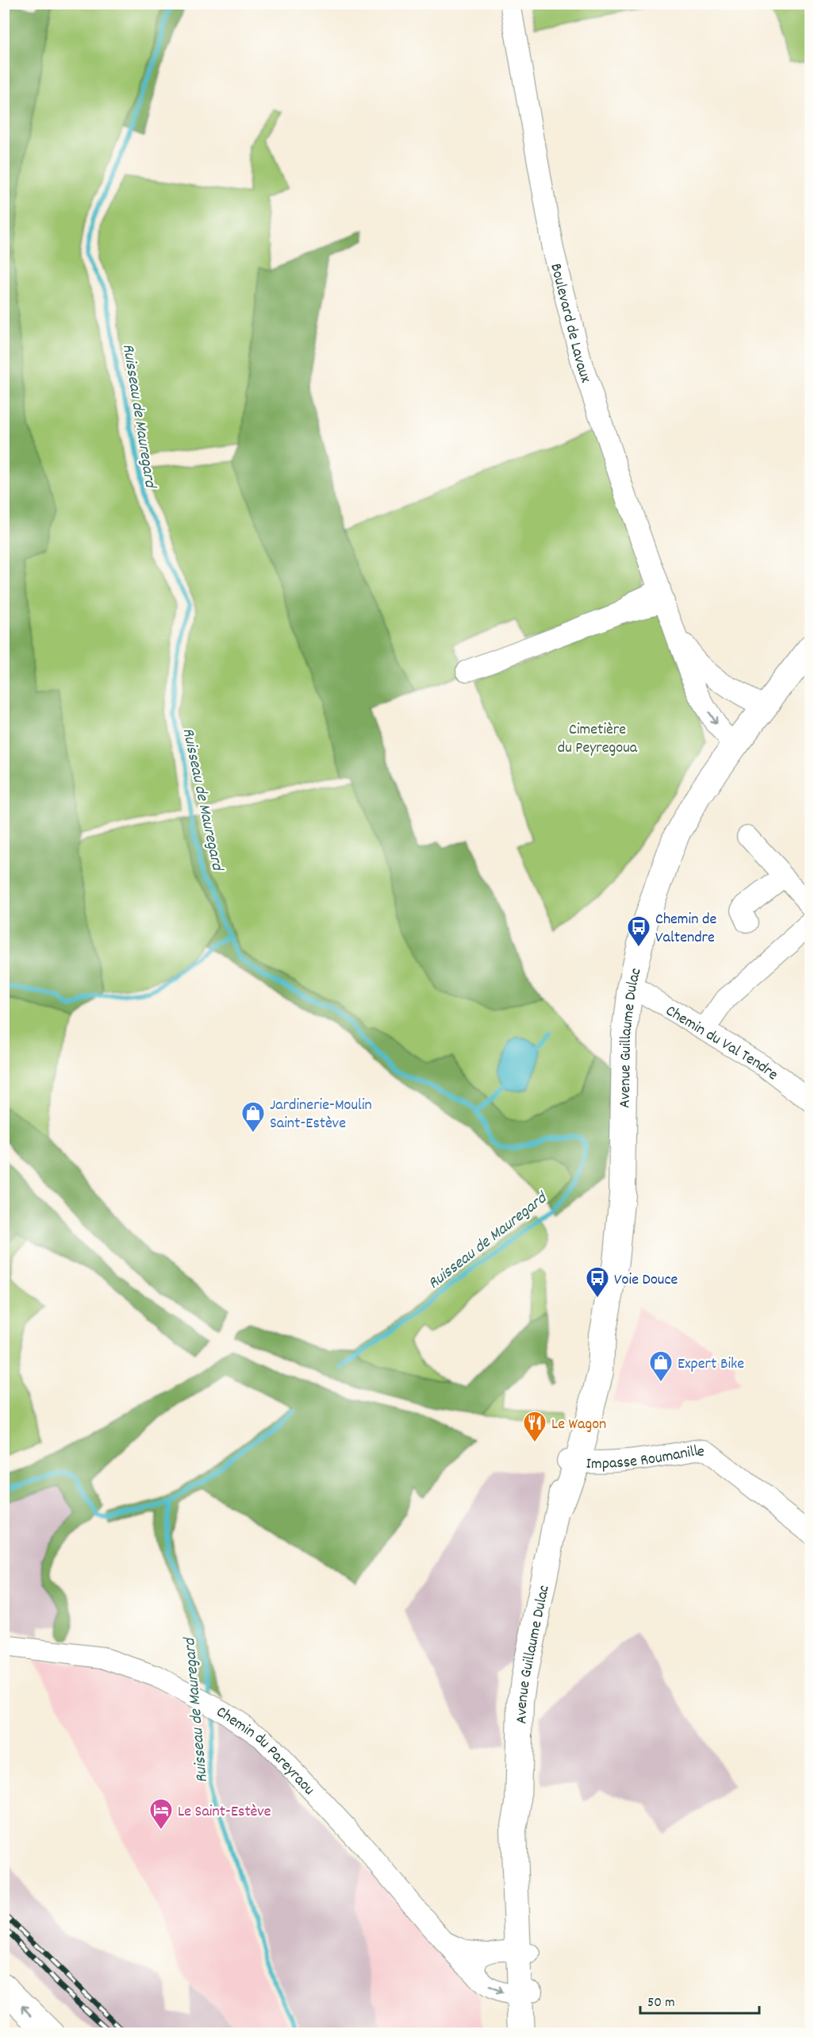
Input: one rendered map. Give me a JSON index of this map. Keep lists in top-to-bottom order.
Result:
{
  "streets": {
    "main road": ["Avenue Guillaume Dulac"],
    "street": [
      "Boulevard de Lavaux",
      "Chemin du Val Tendre",
      "Impasse Roumanille",
      "Chemin du Pareyraou"
    ]
  },
  "crossings": [
    ["Boulevard de Lavaux", "Avenue Guillaume Dulac"],
    ["Avenue Guillaume Dulac", "Chemin du Val Tendre"],
    ["Avenue Guillaume Dulac", "Impasse Roumanille"],
    ["Avenue Guillaume Dulac", "Chemin du Pareyraou"]
  ],
  "water": ["Ruisseau de Mauregard"],
  "parks": ["Cimetière du Peyregoua"],
  "places": {
    "bus stop": ["Chemin de Valtendre", "Voie Douce"],
    "shop": ["Jardinerie-Moulin Saint-Estève", "Expert Bike"],
    "restaurant": ["Le Wagon"],
    "hotel": ["Le Saint-Estève"]
  },
  "scale_bar": "50 m"
}
